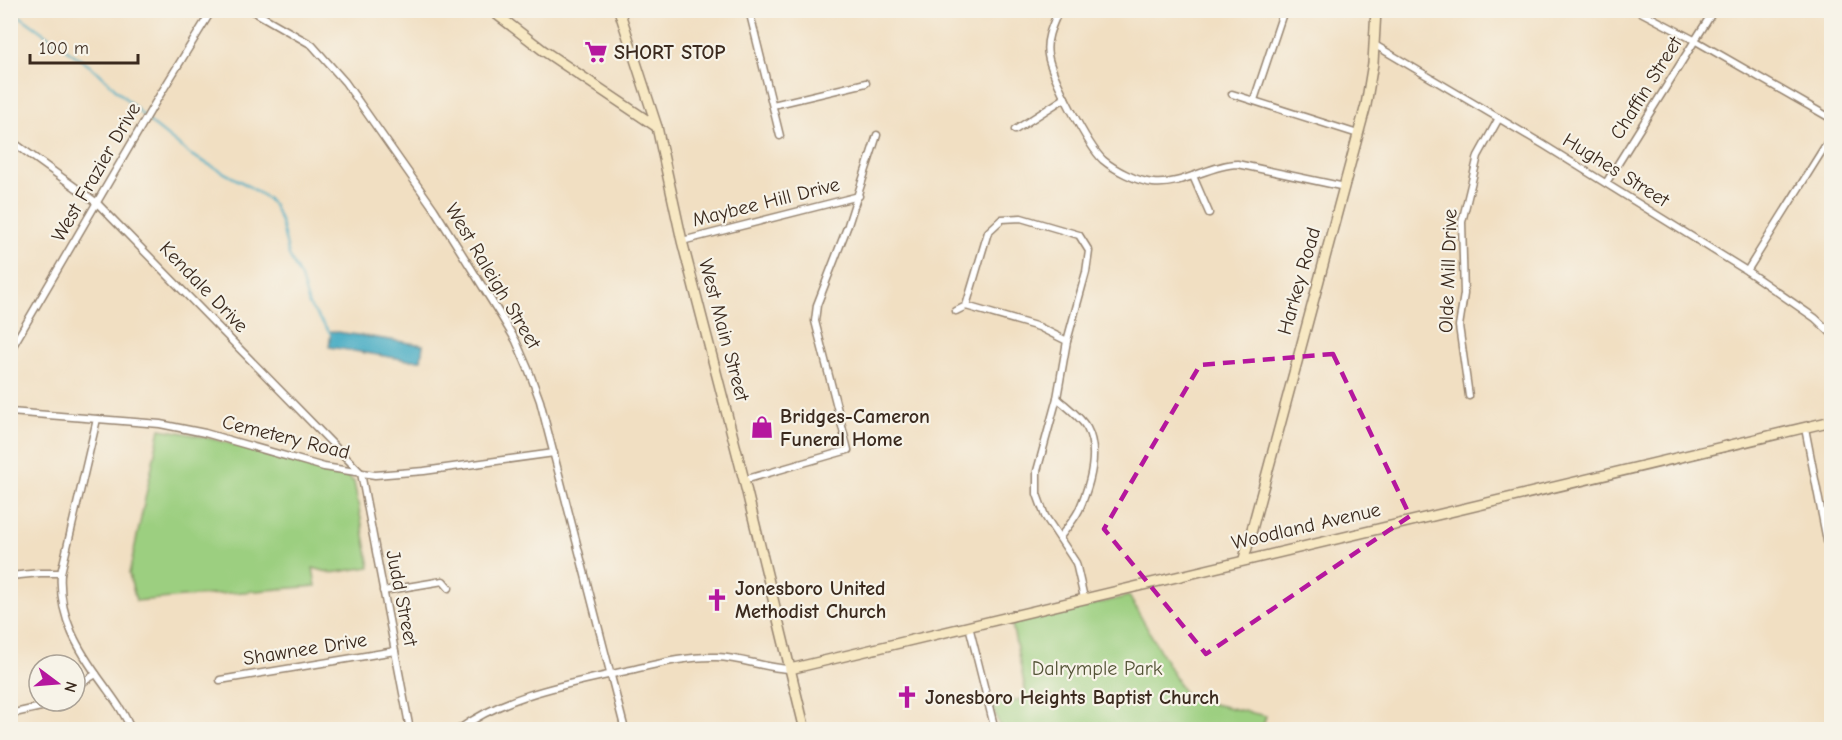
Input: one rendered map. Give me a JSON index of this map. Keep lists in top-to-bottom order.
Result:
{
  "streets": {
    "street": [
      "Chaffin Street",
      "Hughes Street",
      "West Frazier Drive",
      "Maybee Hill Drive",
      "Olde Mill Drive",
      "West Raleigh Street",
      "Harkey Road",
      "Kendale Drive",
      "West Main Street",
      "Cemetery Road",
      "Woodland Avenue",
      "Judd Street",
      "Shawnee Drive"
    ]
  },
  "crossings": [
    ["Chaffin Street", "Hughes Street"],
    ["Hughes Street", "Olde Mill Drive"],
    ["Hughes Street", "Harkey Road"],
    ["West Frazier Drive", "Kendale Drive"],
    ["Maybee Hill Drive", "West Main Street"],
    ["West Raleigh Street", "Cemetery Road"],
    ["Harkey Road", "Woodland Avenue"],
    ["Kendale Drive", "Cemetery Road"],
    ["Kendale Drive", "Judd Street"],
    ["West Main Street", "Woodland Avenue"],
    ["Cemetery Road", "Judd Street"],
    ["Judd Street", "Shawnee Drive"]
  ],
  "parks": ["Dalrymple Park"],
  "places": {
    "supermarket": ["SHORT STOP"],
    "shop": ["Bridges-Cameron Funeral Home"],
    "church": ["Jonesboro United Methodist Church", "Jonesboro Heights Baptist Church"]
  },
  "scale_bar": "100 m",
  "north": "right"
}
